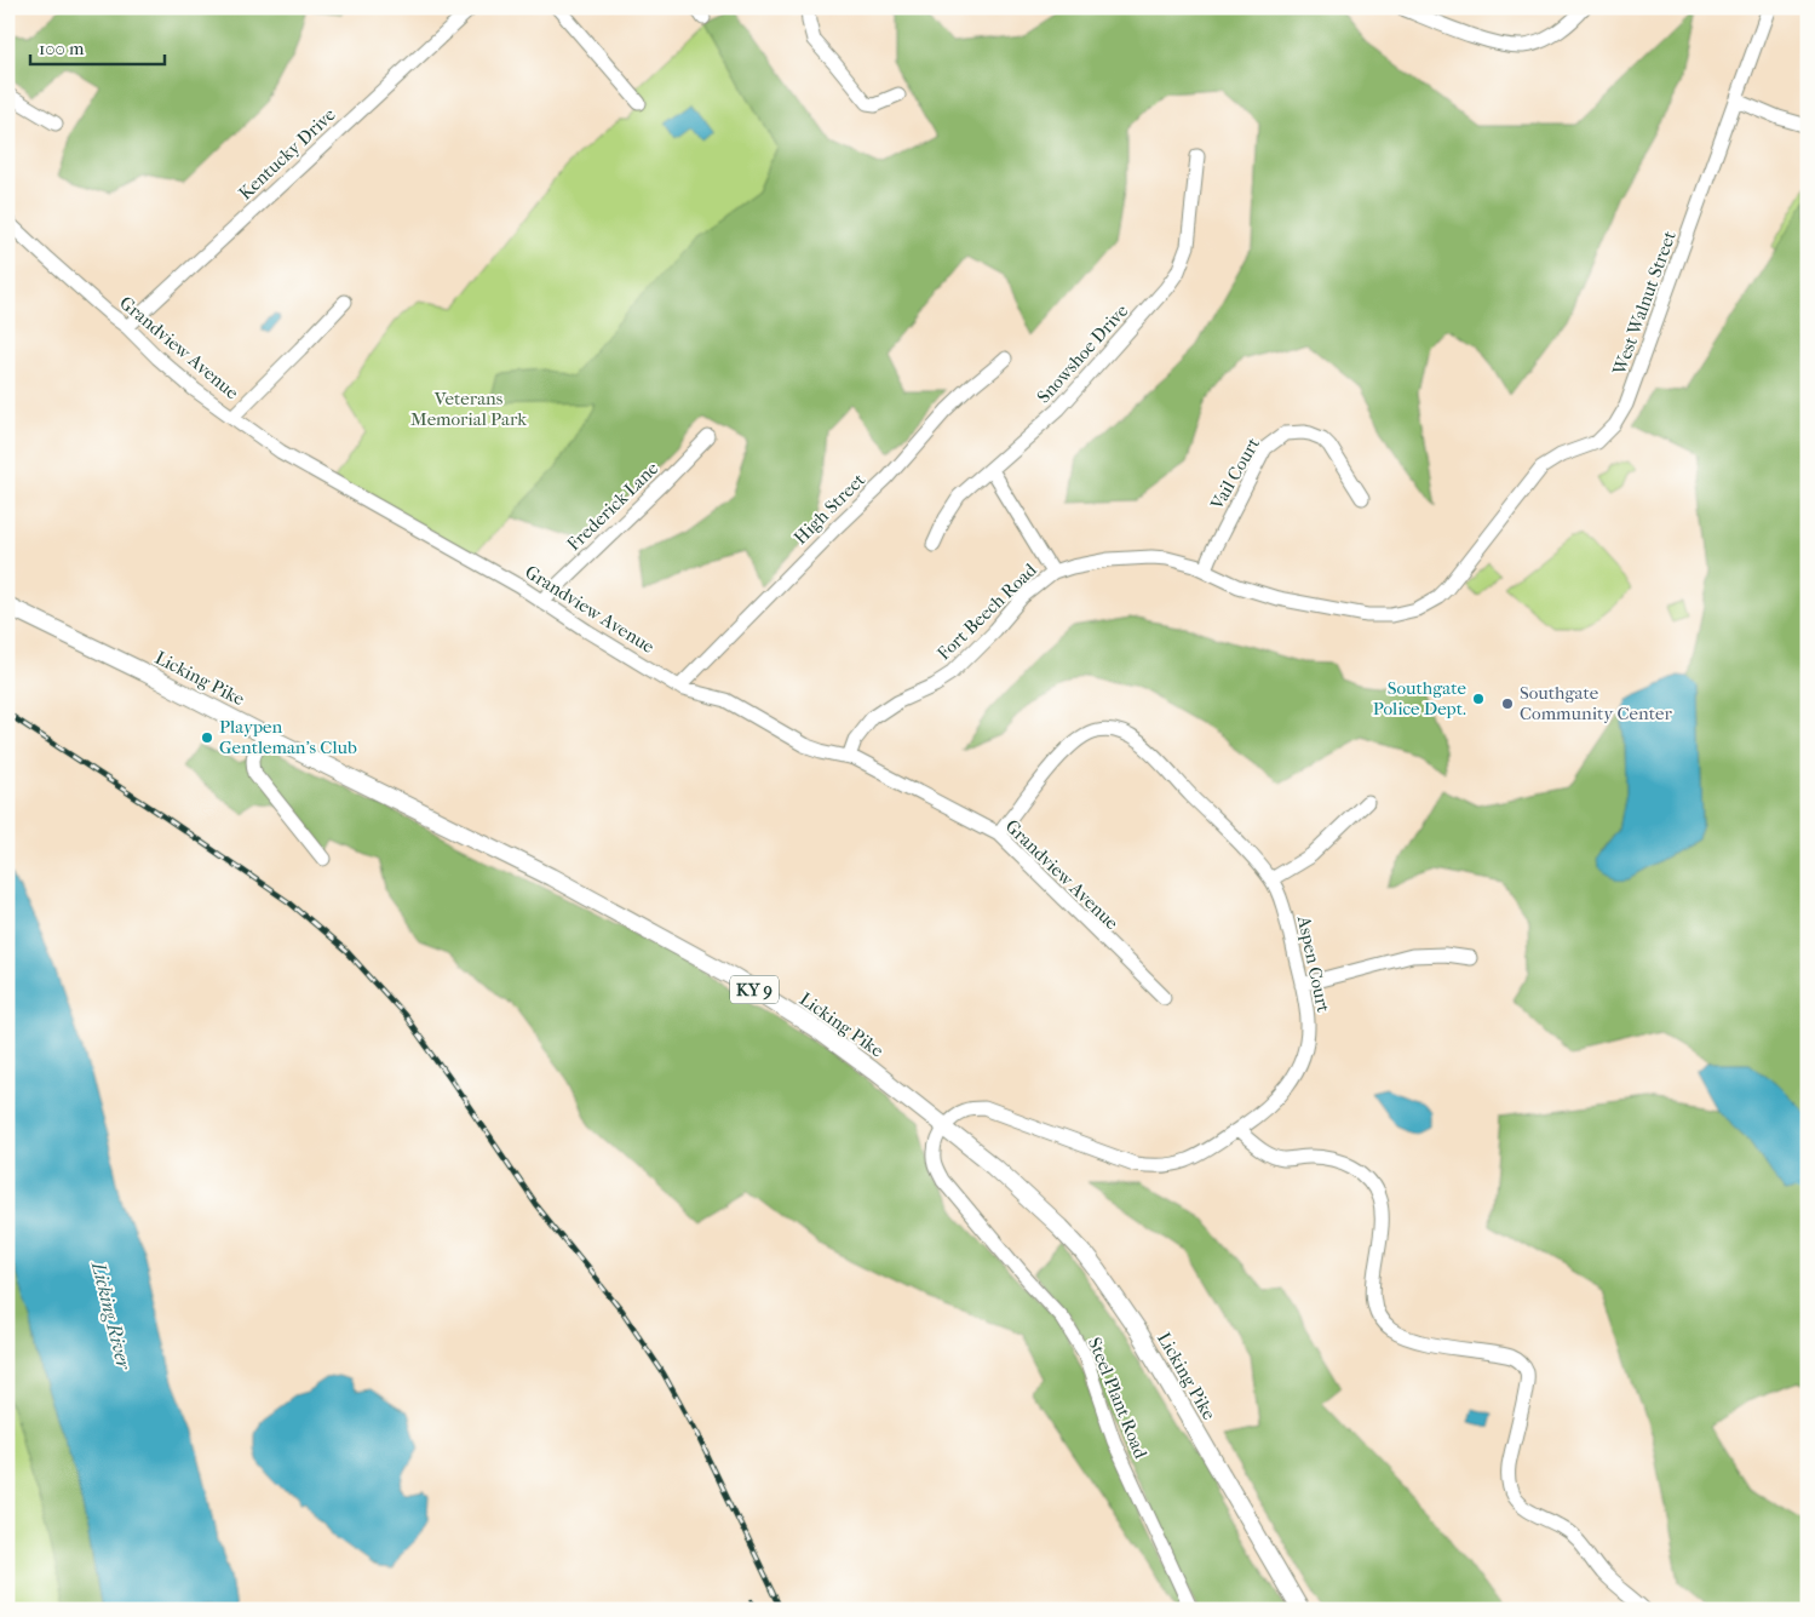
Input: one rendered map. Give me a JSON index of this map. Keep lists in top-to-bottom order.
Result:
{
  "streets": {
    "main road": ["Licking Pike", "KY 9"],
    "street": [
      "Kentucky Drive",
      "West Walnut Street",
      "Grandview Avenue",
      "Snowshoe Drive",
      "Vail Court",
      "Frederick Lane",
      "High Street",
      "Fort Beech Road",
      "Aspen Court",
      "Steel Plant Road"
    ]
  },
  "crossings": [
    ["Kentucky Drive", "Grandview Avenue"],
    ["West Walnut Street", "Fort Beech Road"],
    ["Grandview Avenue", "Frederick Lane"],
    ["Grandview Avenue", "High Street"],
    ["Grandview Avenue", "Fort Beech Road"],
    ["Grandview Avenue", "Aspen Court"],
    ["Vail Court", "Fort Beech Road"],
    ["Licking Pike", "Aspen Court"],
    ["Licking Pike", "Steel Plant Road"],
    ["Aspen Court", "Steel Plant Road"]
  ],
  "water": ["Licking River"],
  "parks": ["Veterans Memorial Park"],
  "places": ["Southgate Police Dept.", "Southgate Community Center", "Playpen Gentleman's Club"],
  "scale_bar": "100 m"
}
